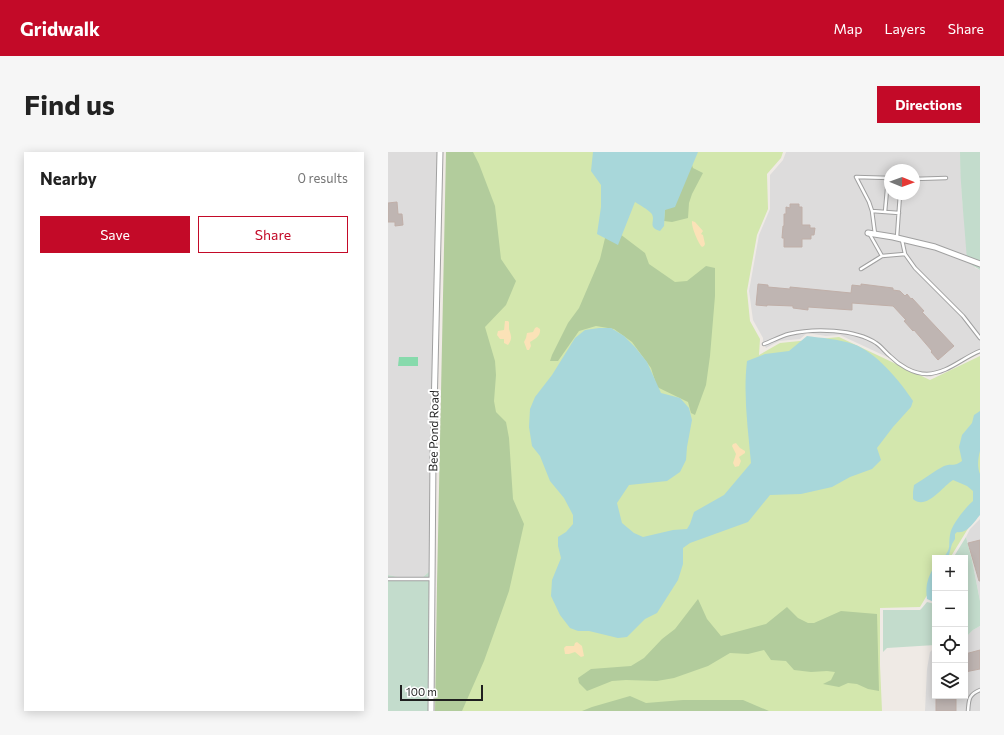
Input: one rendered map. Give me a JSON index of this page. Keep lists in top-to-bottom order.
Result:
{
  "streets": {
    "street": ["Bee Pond Road"]
  },
  "scale_bar": "100 m",
  "north": "right",
  "page": {
    "header": "Gridwalk",
    "nav": ["Map", "Layers", "Share"],
    "buttons": [
      "Directions",
      ["Save", "Share"]
    ],
    "title": "Find us",
    "heading": ["Nearby", "0 results"],
    "map_buttons": ["+", "−"],
    "scale": "100 m"
  }
}
